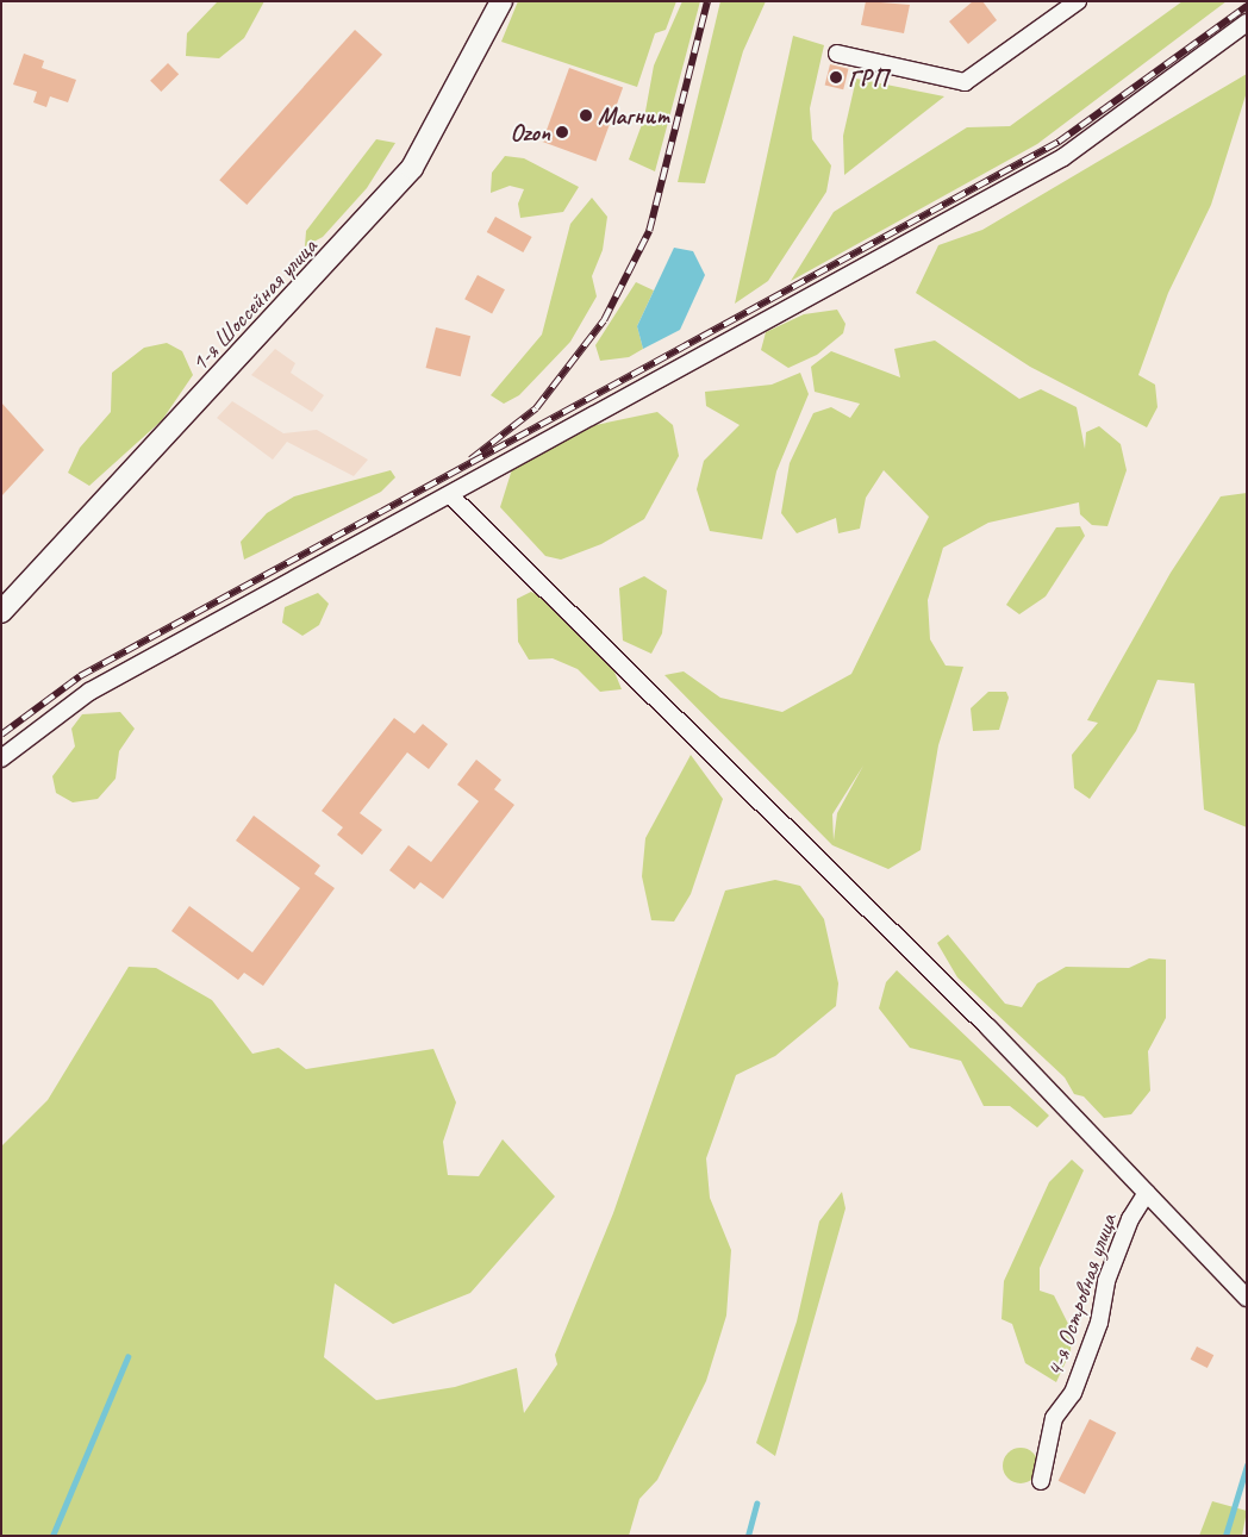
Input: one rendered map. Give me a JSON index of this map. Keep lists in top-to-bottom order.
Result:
{
  "streets": {
    "street": ["1-я Шоссейная улица", "4-я Островная улица"]
  },
  "places": ["ГРП", "Магнит", "Ozon"]
}
